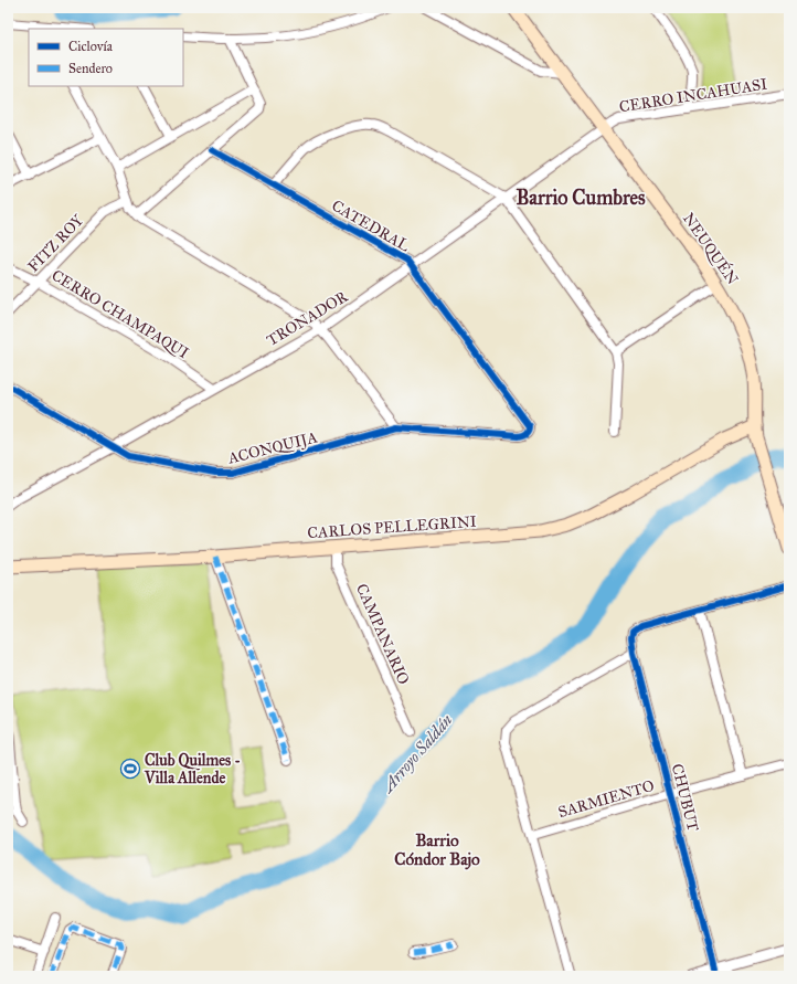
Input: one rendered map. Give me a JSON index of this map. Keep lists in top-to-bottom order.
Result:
{
  "streets": {
    "main road": ["NEUQUÉN", "CARLOS PELLEGRINI"],
    "street": [
      "CERRO INCAHUASI",
      "CATEDRAL",
      "FITZ ROY",
      "CERRO CHAMPAQUI",
      "TRONADOR",
      "ACONQUIJA",
      "CAMPANARIO",
      "CHUBUT",
      "SARMIENTO"
    ]
  },
  "crossings": [
    ["CERRO INCAHUASI", "NEUQUÉN"],
    ["CERRO INCAHUASI", "TRONADOR"],
    ["CATEDRAL", "TRONADOR"],
    ["CATEDRAL", "ACONQUIJA"],
    ["FITZ ROY", "CERRO CHAMPAQUI"],
    ["NEUQUÉN", "TRONADOR"],
    ["NEUQUÉN", "CARLOS PELLEGRINI"],
    ["CERRO CHAMPAQUI", "TRONADOR"],
    ["TRONADOR", "ACONQUIJA"],
    ["CARLOS PELLEGRINI", "CAMPANARIO"],
    ["CHUBUT", "SARMIENTO"]
  ],
  "districts": ["Barrio Cumbres", "Barrio Cóndor Bajo"],
  "water": ["Arroyo Saldán"],
  "places": {
    "sports": ["Club Quilmes - Villa Allende"]
  },
  "legend": ["Ciclovía", "Sendero"]
}
